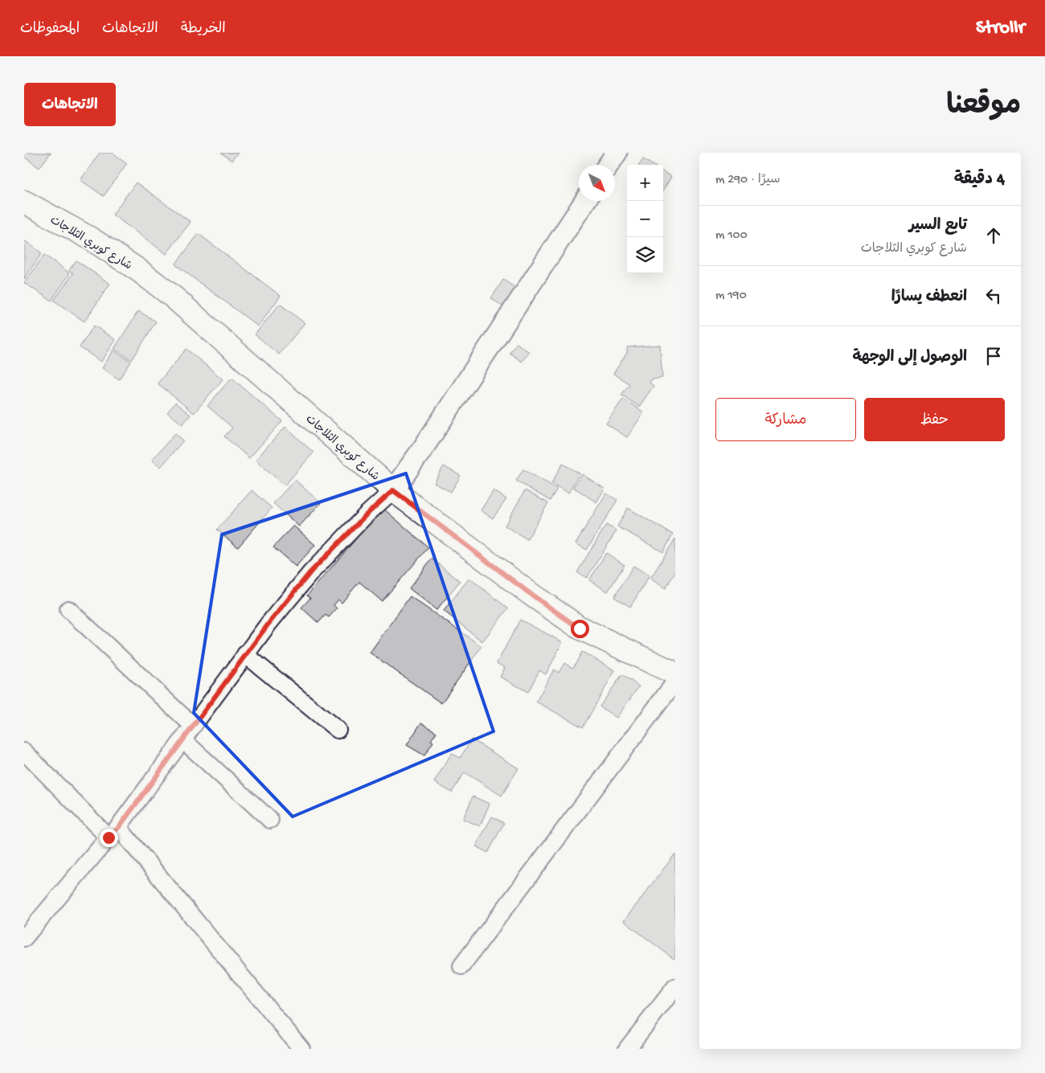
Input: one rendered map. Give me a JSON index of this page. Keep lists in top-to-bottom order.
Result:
{
  "streets": {
    "main road": ["شارع كوبري الثلاجات"]
  },
  "north": "bottom right",
  "page": {
    "header": "Strollr",
    "nav": ["الخريطة", "الاتجاهات", "المحفوظات"],
    "title": "موقعنا",
    "buttons": [
      "الاتجاهات",
      ["حفظ", "مشاركة"]
    ],
    "heading": ["4 دقيقة", "سيرًا · 290 m"],
    "map_buttons": ["+", "−"],
    "list": [
      ["تابع السير", "شارع كوبري الثلاجات", "100 m"],
      ["انعطف يسارًا", "190 m"],
      "الوصول إلى الوجهة"
    ]
  }
}
